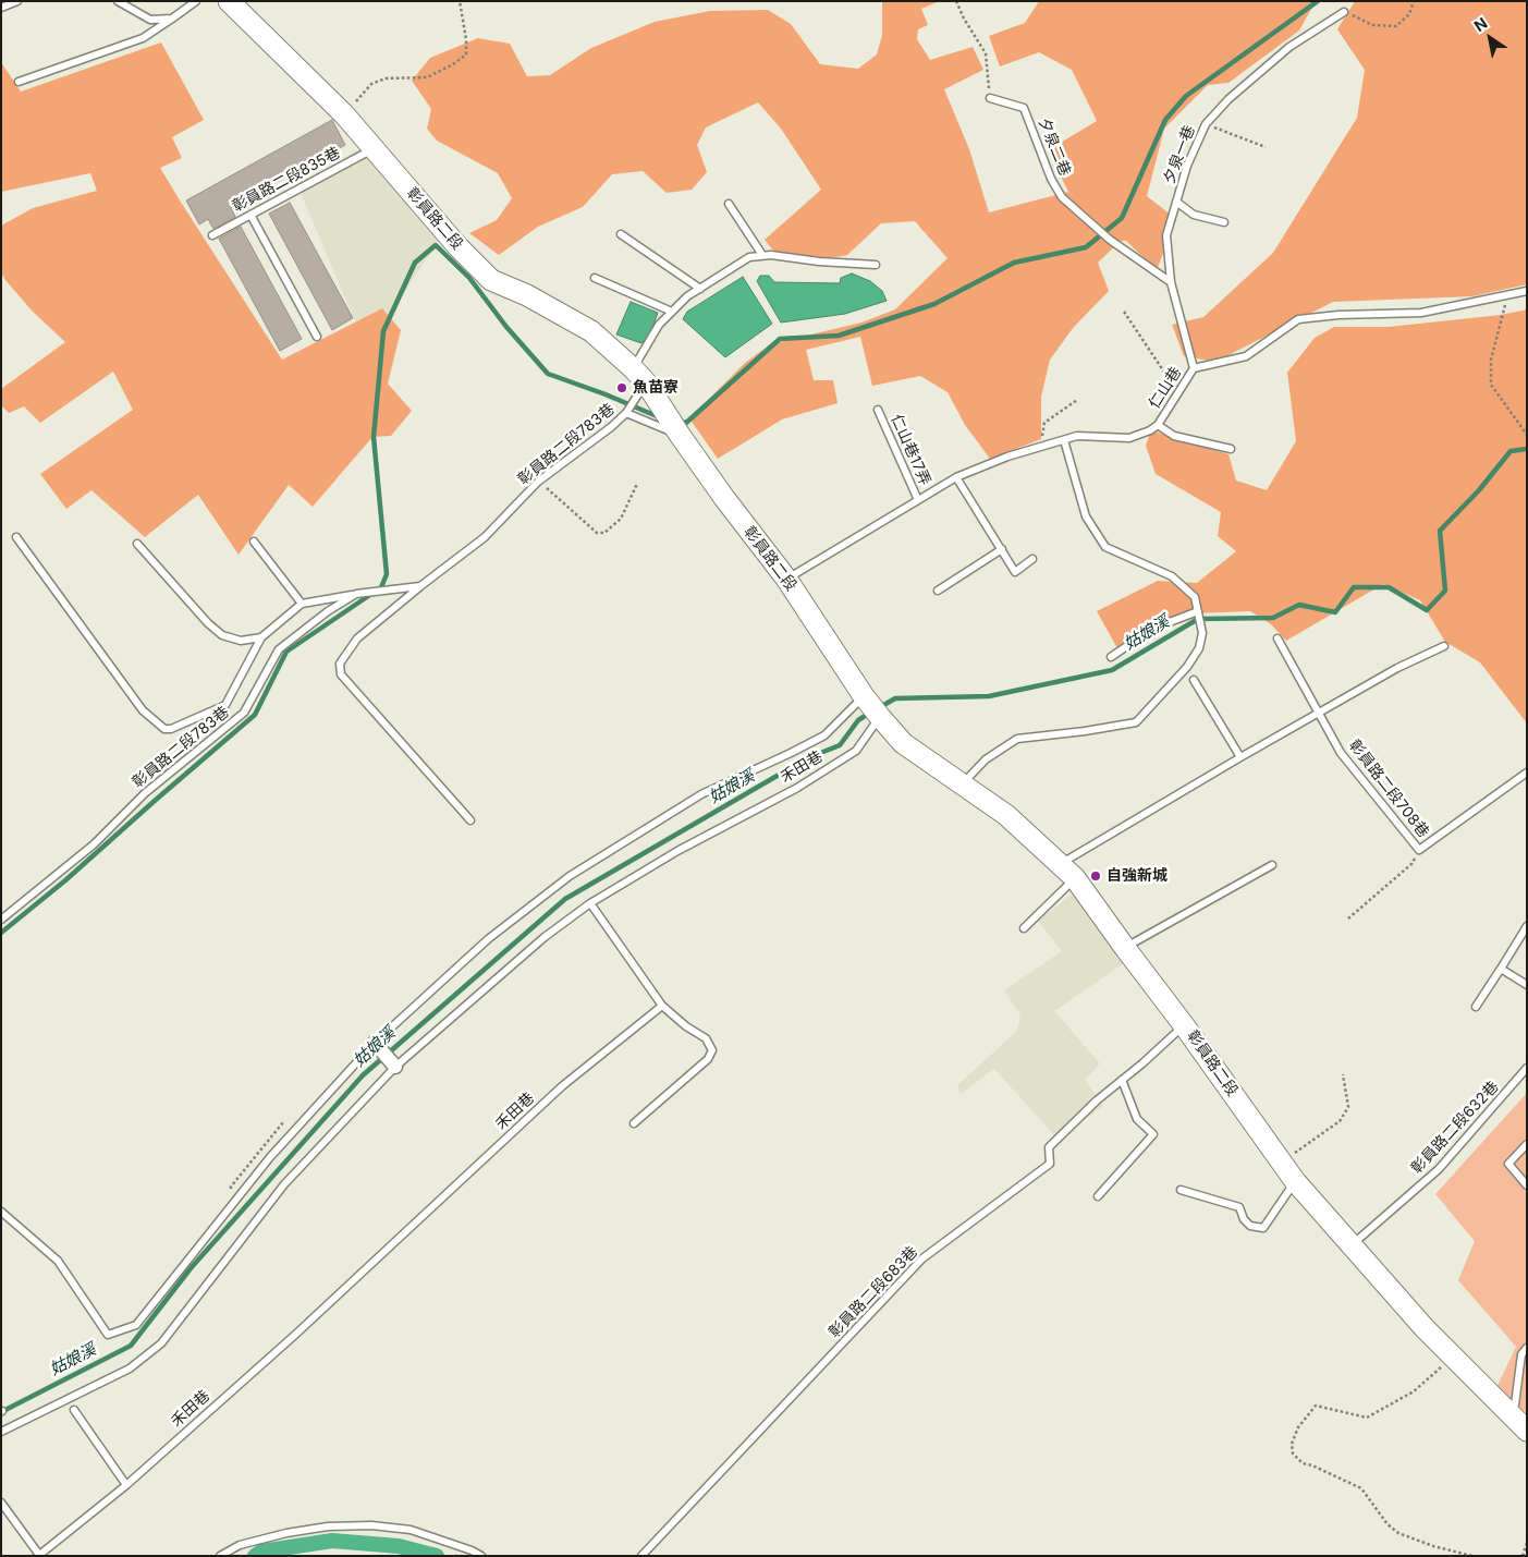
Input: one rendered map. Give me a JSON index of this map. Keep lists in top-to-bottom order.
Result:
{
  "streets": {
    "main road": ["彰員路二段"],
    "lane": [
      "夕泉二巷",
      "夕泉一巷",
      "彰員路二段835巷",
      "仁山巷",
      "彰員路二段783巷",
      "仁山巷17弄",
      "禾田巷",
      "彰員路二段708巷",
      "彰員路二段632巷",
      "彰員路二段683巷"
    ]
  },
  "crossings": [
    ["夕泉二巷", "夕泉一巷"],
    ["夕泉一巷", "仁山巷"],
    ["彰員路二段835巷", "彰員路二段"],
    ["彰員路二段", "仁山巷"],
    ["彰員路二段", "彰員路二段783巷"],
    ["彰員路二段", "禾田巷"],
    ["彰員路二段", "彰員路二段632巷"],
    ["彰員路二段", "彰員路二段683巷"],
    ["仁山巷", "仁山巷17弄"]
  ],
  "water": ["姑娘溪"],
  "places": ["魚苗寮", "自強新城"],
  "north": "top left"
}
